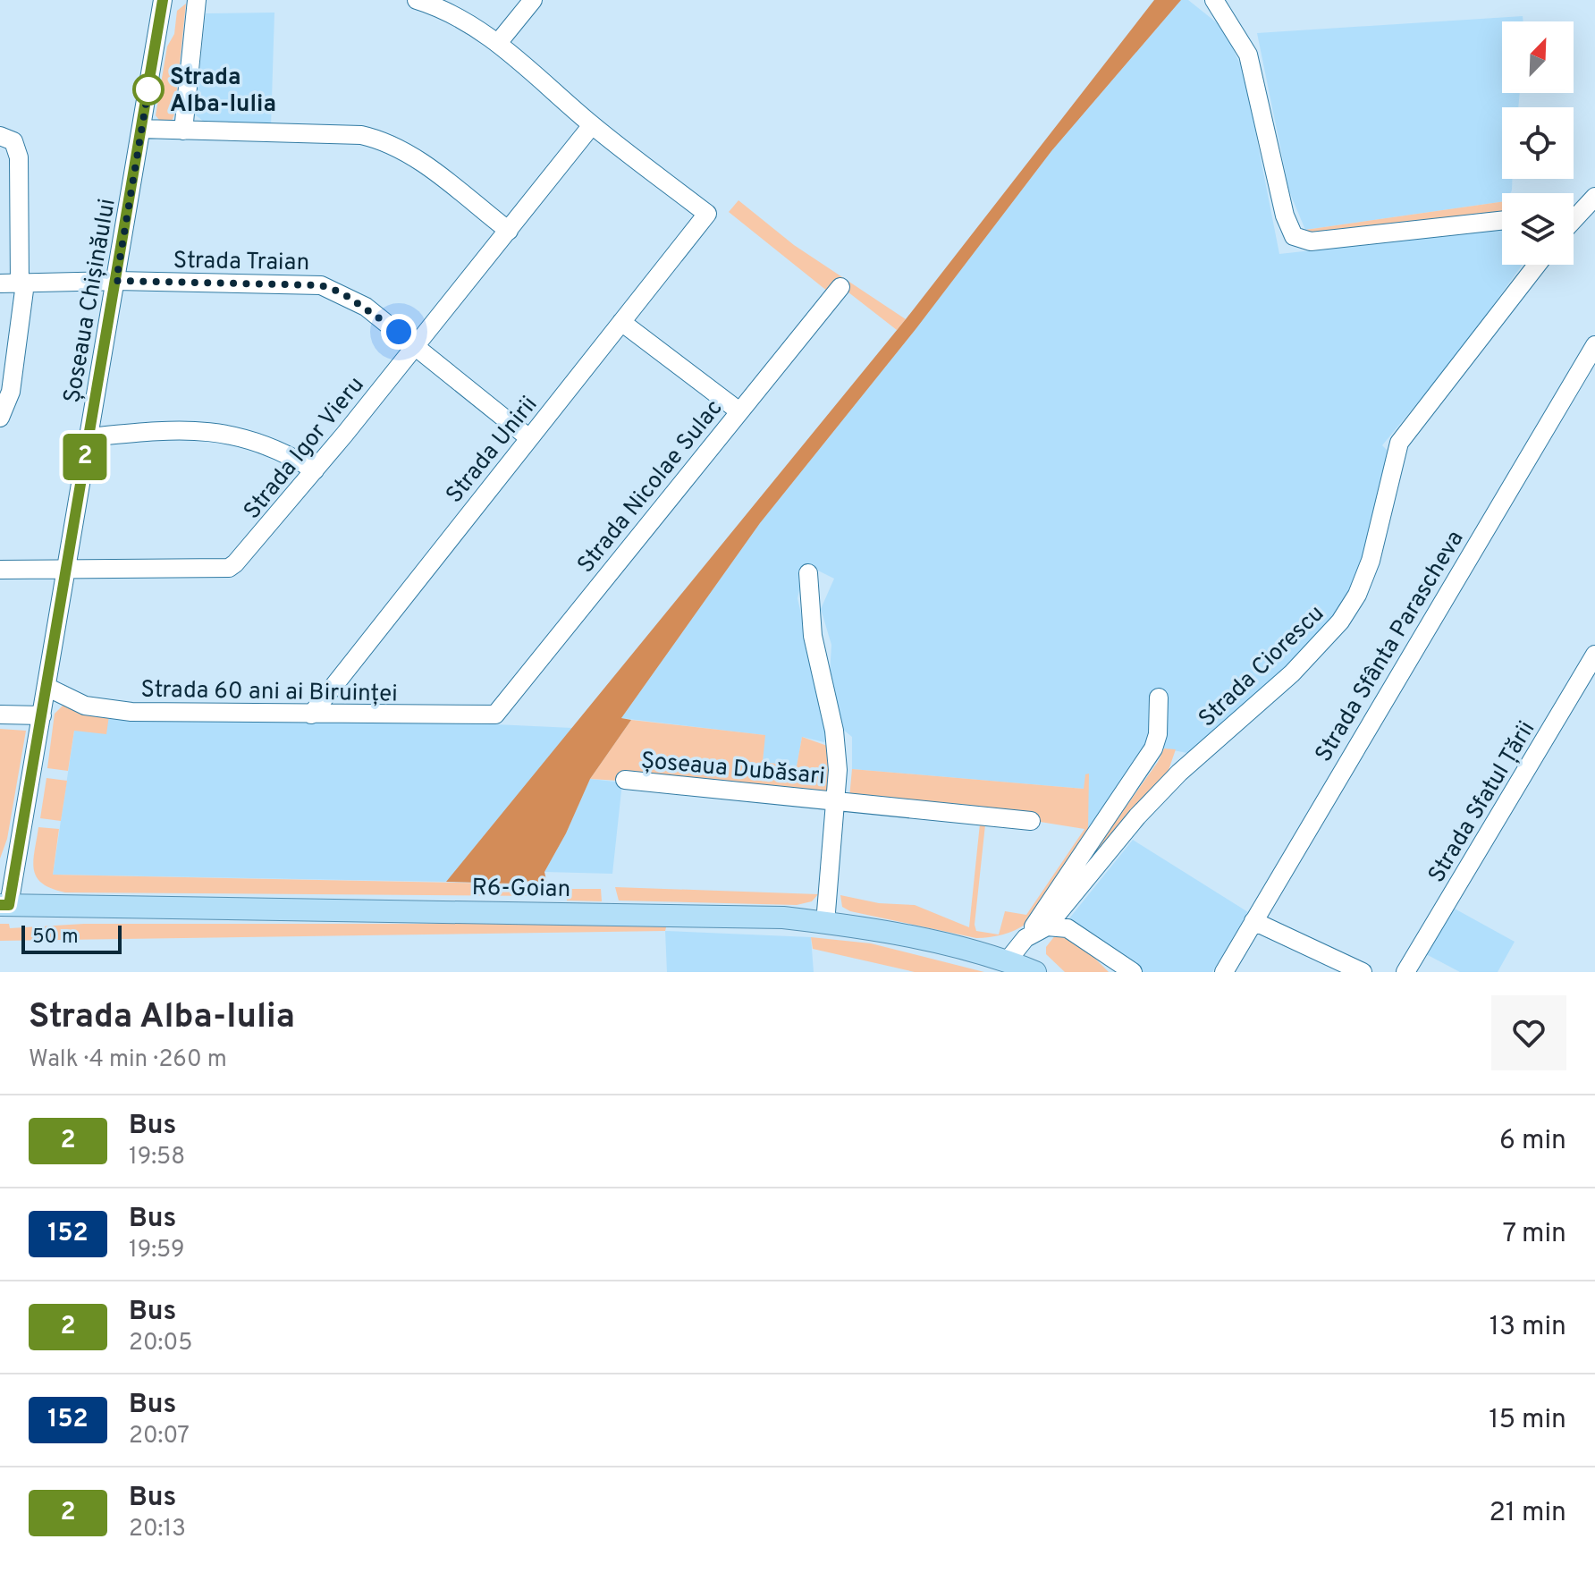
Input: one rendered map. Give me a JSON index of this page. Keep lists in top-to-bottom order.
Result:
{
  "streets": {
    "main road": ["R6-Goian"],
    "street": [
      "Strada Traian",
      "Șoseaua Chișinăului",
      "Strada Igor Vieru",
      "Strada Unirii",
      "Strada Nicolae Sulac",
      "Strada Sfânta Parascheva",
      "Strada Ciorescu",
      "Strada 60 ani ai Biruinței",
      "Șoseaua Dubăsari",
      "Strada Sfatul Țării"
    ]
  },
  "crossings": [
    ["Strada Traian", "Șoseaua Chișinăului"],
    ["Strada Traian", "Strada Igor Vieru"],
    ["Strada Traian", "Strada Unirii"],
    ["Șoseaua Chișinăului", "Strada Igor Vieru"],
    ["Șoseaua Chișinăului", "Strada 60 ani ai Biruinței"],
    ["Șoseaua Chișinăului", "R6-Goian"],
    ["Strada Igor Vieru", "Strada Unirii"],
    ["Strada Unirii", "Strada 60 ani ai Biruinței"],
    ["Strada Nicolae Sulac", "Strada 60 ani ai Biruinței"],
    ["Strada Ciorescu", "R6-Goian"],
    ["Șoseaua Dubăsari", "R6-Goian"]
  ],
  "places": ["Strada Alba-Iulia"],
  "lines": ["bus line 2"],
  "scale_bar": "50 m",
  "north": "top right",
  "page": {
    "on_map": "2",
    "scale": "50 m",
    "heading": ["Strada Alba-Iulia", "Walk · 4 min · 260 m"],
    "list": [
      {
        "mark": "2",
        "name": "Bus",
        "note": "19:58",
        "value": "6 min"
      },
      {
        "mark": "152",
        "name": "Bus",
        "note": "19:59",
        "value": "7 min"
      },
      {
        "mark": "2",
        "name": "Bus",
        "note": "20:05",
        "value": "13 min"
      },
      {
        "mark": "152",
        "name": "Bus",
        "note": "20:07",
        "value": "15 min"
      },
      {
        "mark": "2",
        "name": "Bus",
        "note": "20:13",
        "value": "21 min"
      }
    ]
  }
}
